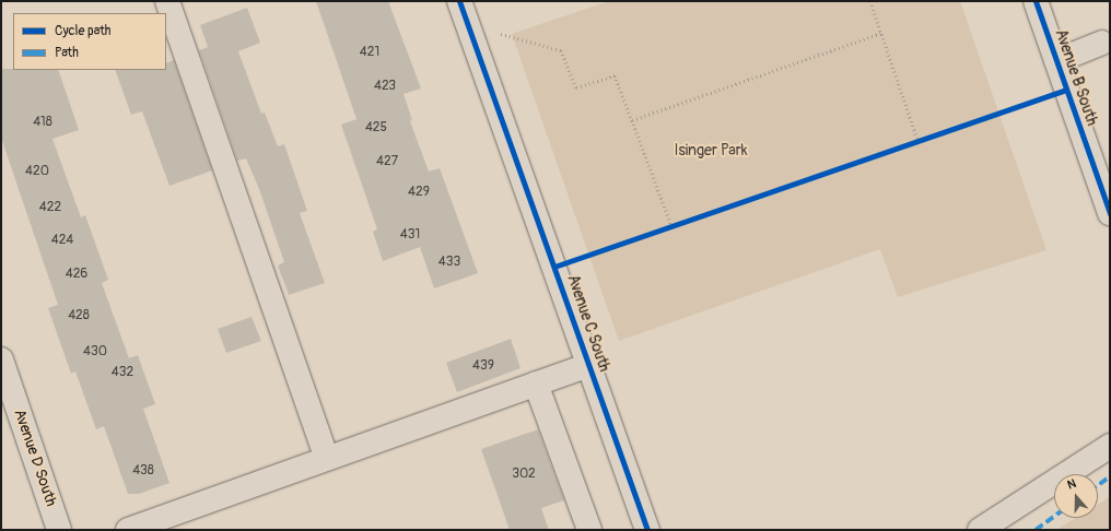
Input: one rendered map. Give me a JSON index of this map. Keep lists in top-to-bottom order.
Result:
{
  "streets": {
    "street": ["Avenue B South", "Avenue C South", "Avenue D South"]
  },
  "parks": ["Isinger Park"],
  "house_numbers": [
    "421",
    "423",
    "418",
    "425",
    "427",
    "420",
    "429",
    "422",
    "431",
    "424",
    "433",
    "426",
    "428",
    "430",
    "439",
    "432",
    "438",
    "302"
  ],
  "legend": ["Cycle path", "Path"],
  "north": "top"
}
